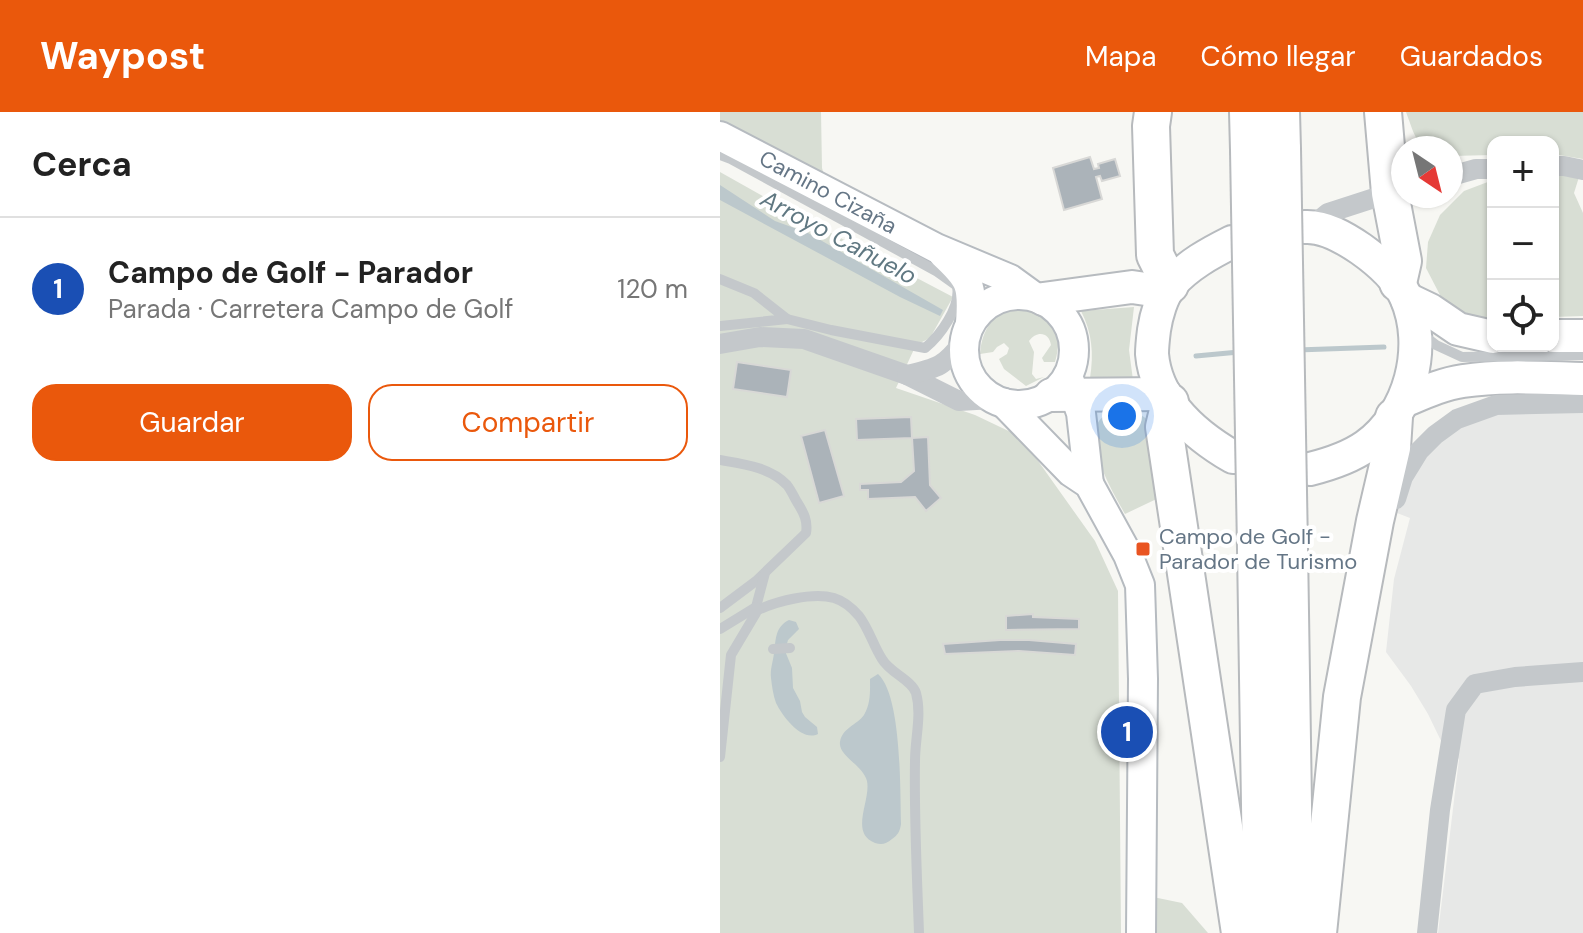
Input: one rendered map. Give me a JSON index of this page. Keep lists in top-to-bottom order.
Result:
{
  "streets": {
    "street": ["Camino Cizaña"]
  },
  "water": ["Arroyo Cañuelo"],
  "places": {
    "transit": ["Campo de Golf - Parador de Turismo"]
  },
  "north": "bottom right",
  "page": {
    "header": "Waypost",
    "nav": ["Mapa", "Cómo llegar", "Guardados"],
    "heading": "Cerca",
    "map_buttons": ["+", "−"],
    "list": [
      {
        "mark": "1",
        "name": "Campo de Golf - Parador",
        "note": "Parada · Carretera Campo de Golf",
        "value": "120 m"
      }
    ],
    "buttons": ["Guardar", "Compartir"],
    "pins": "1"
  }
}
